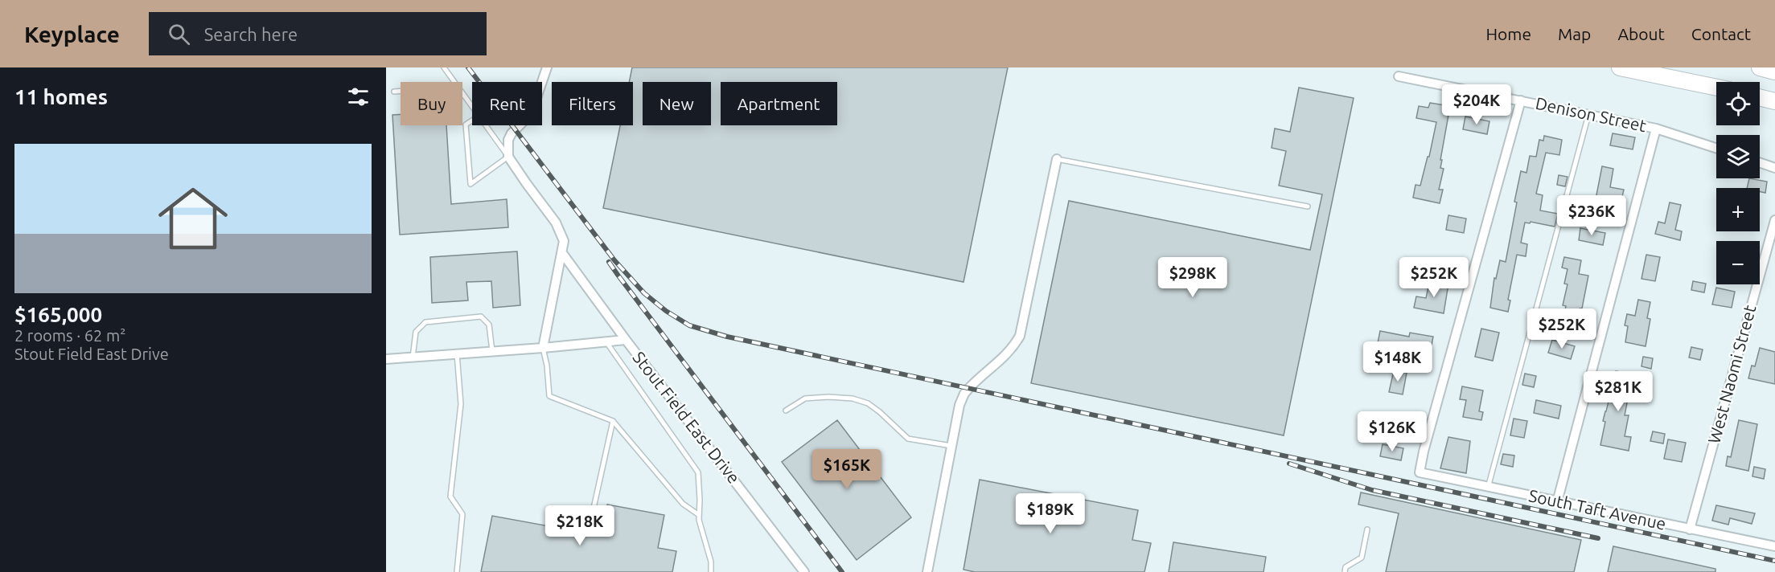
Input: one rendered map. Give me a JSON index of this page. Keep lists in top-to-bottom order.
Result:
{
  "streets": {
    "street": [
      "Denison Street",
      "West Naomi Street",
      "Stout Field East Drive",
      "South Taft Avenue"
    ]
  },
  "crossings": [
    ["Denison Street", "South Taft Avenue"],
    ["West Naomi Street", "South Taft Avenue"]
  ],
  "page": {
    "header": "Keyplace",
    "search": "Search here",
    "nav": [
      "Home",
      "Map",
      "About",
      "Contact"
    ],
    "heading": "11 homes",
    "map_buttons": ["+", "−"],
    "chip": [
      "Buy",
      "Rent",
      "Filters",
      "New",
      "Apartment"
    ],
    "price": [
      "$204K",
      "$236K",
      "$298K",
      "$252K",
      "$252K",
      "$148K",
      "$281K",
      "$126K",
      "$165K",
      "$189K",
      "$218K"
    ],
    "list": [
      {
        "name": "$165,000",
        "note": "2 rooms · 62 m² · Stout Field East Drive"
      }
    ]
  }
}
